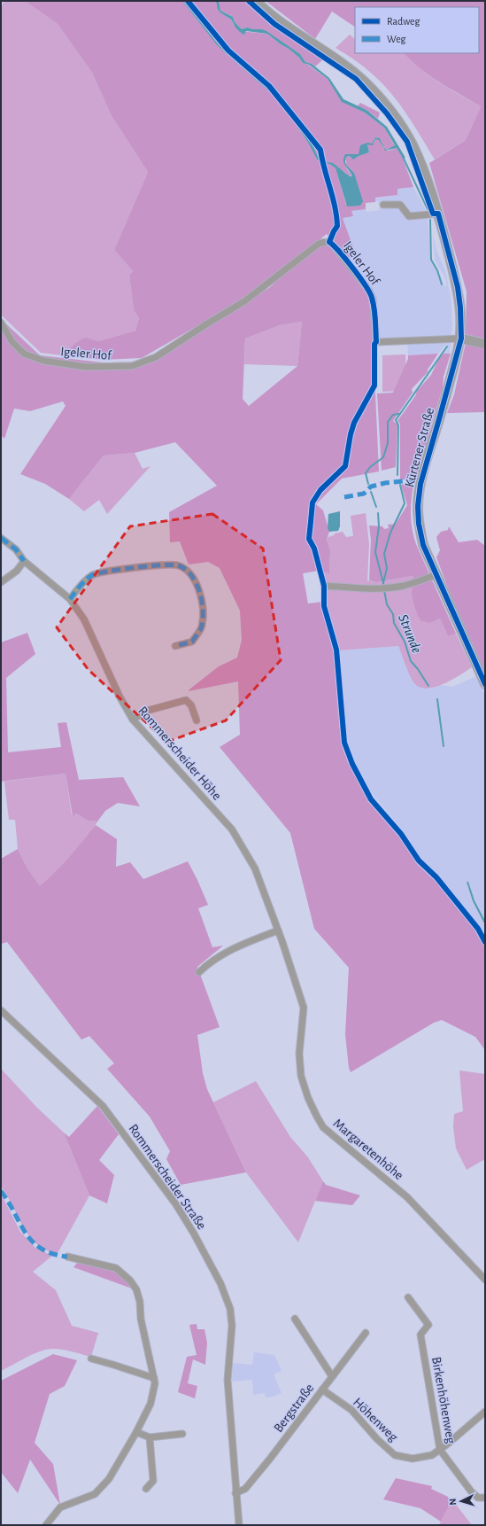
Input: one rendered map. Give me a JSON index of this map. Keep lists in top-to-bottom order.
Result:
{
  "streets": {
    "main road": ["Kürtener Straße"],
    "street": [
      "Igeler Hof",
      "Rommerscheider Höhe",
      "Margaretenhöhe",
      "Rommerscheider Straße",
      "Birkenhöhenweg",
      "Bergstraße",
      "Höhenweg"
    ]
  },
  "crossings": [
    ["Igeler Hof", "Kürtener Straße"],
    ["Rommerscheider Höhe", "Margaretenhöhe"],
    ["Rommerscheider Straße", "Bergstraße"],
    ["Birkenhöhenweg", "Höhenweg"],
    ["Bergstraße", "Höhenweg"]
  ],
  "water": ["Strunde"],
  "legend": ["Radweg", "Weg"],
  "north": "left"
}
